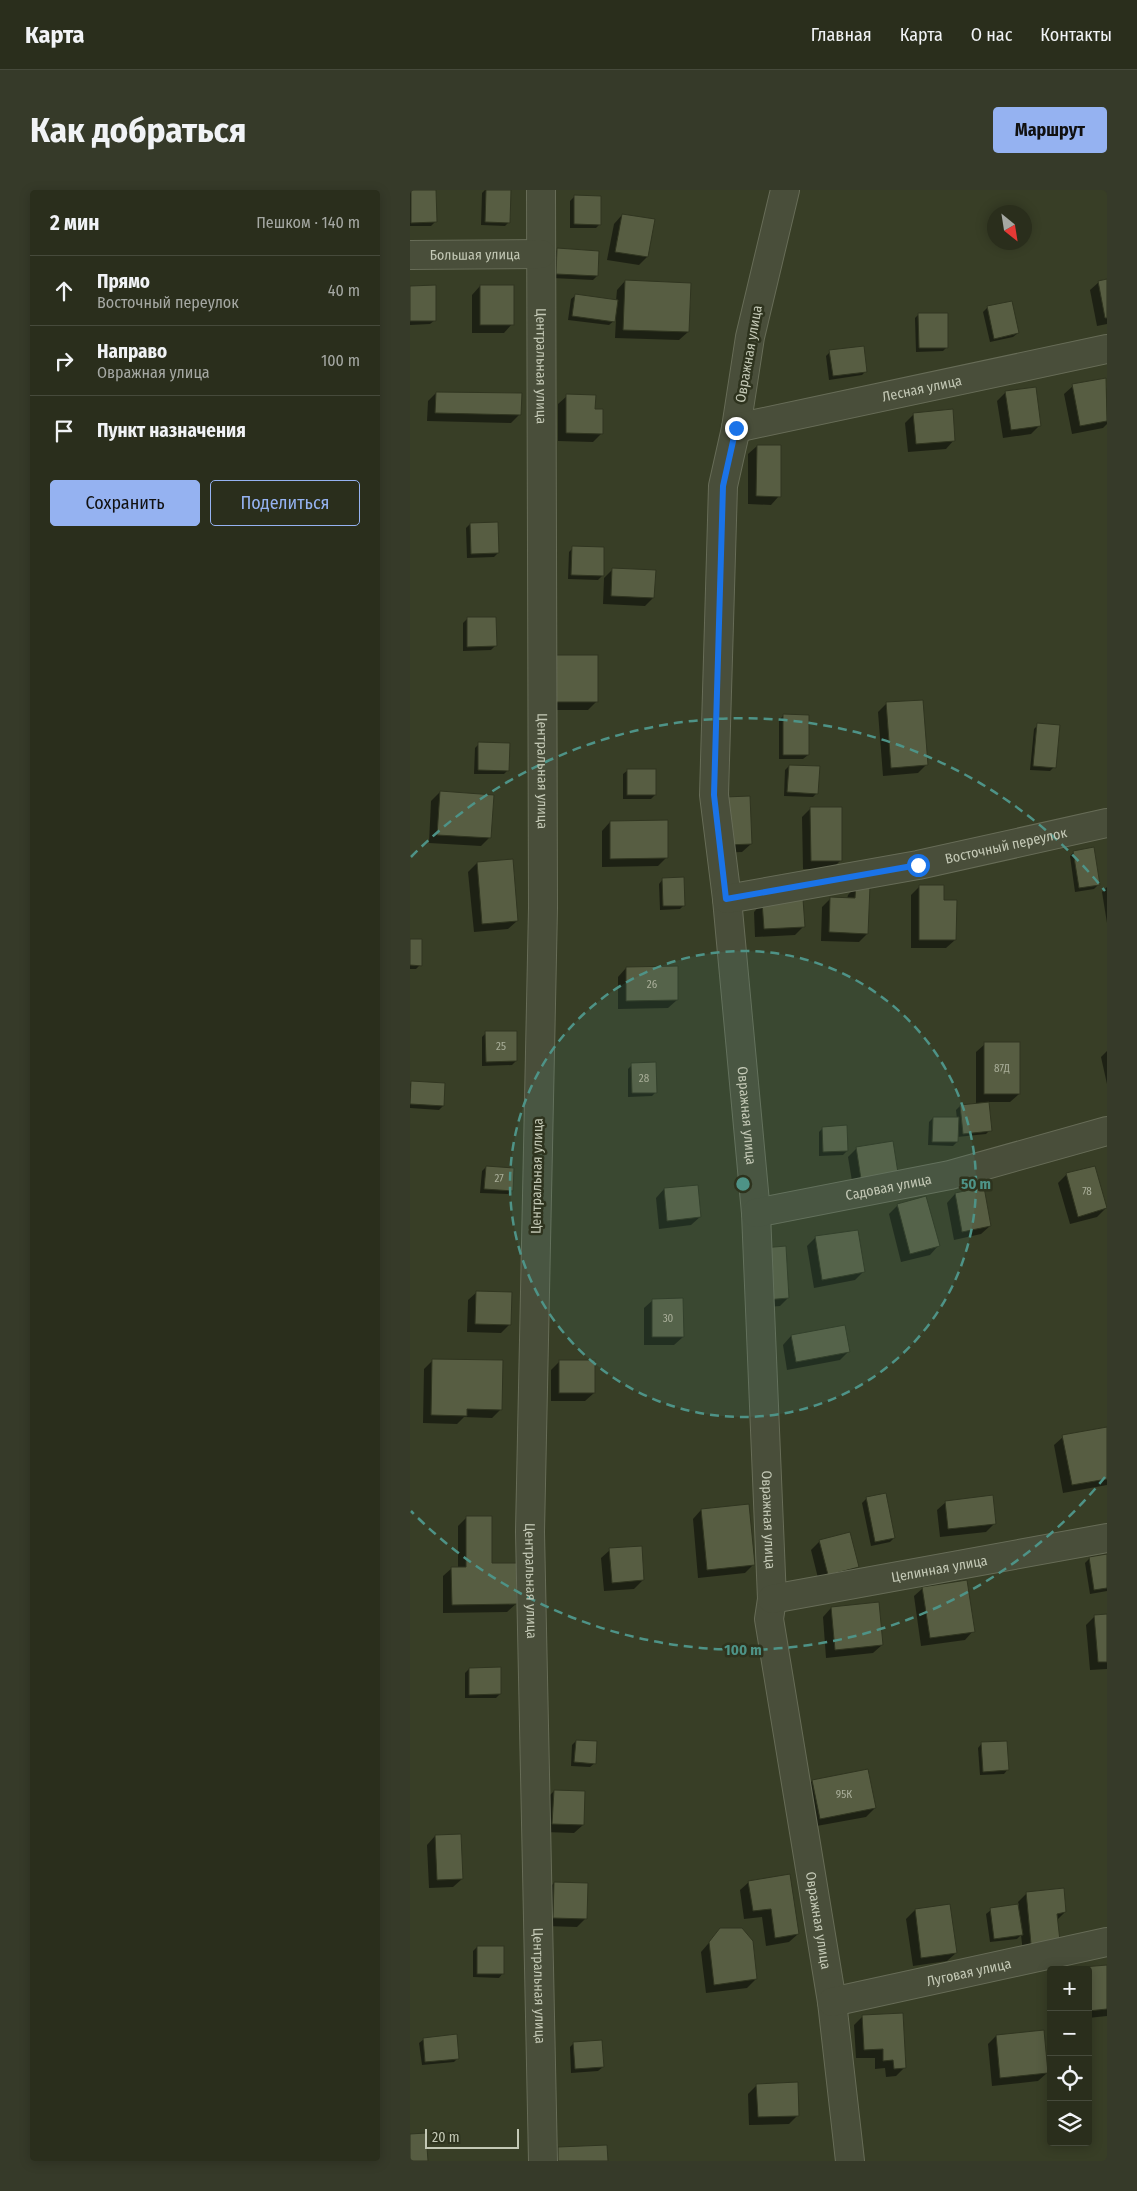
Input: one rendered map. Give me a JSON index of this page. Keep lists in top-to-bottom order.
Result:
{
  "streets": {
    "street": [
      "Большая улица",
      "Овражная улица",
      "Центральная улица",
      "Лесная улица",
      "Восточный переулок",
      "Садовая улица",
      "Целинная улица",
      "Луговая улица"
    ]
  },
  "crossings": [
    ["Большая улица", "Центральная улица"],
    ["Овражная улица", "Лесная улица"],
    ["Овражная улица", "Восточный переулок"],
    ["Овражная улица", "Садовая улица"],
    ["Овражная улица", "Целинная улица"],
    ["Овражная улица", "Луговая улица"]
  ],
  "house_numbers": [
    "26",
    "25",
    "87Д",
    "28",
    "27",
    "78",
    "30",
    "95К"
  ],
  "scale_bar": "20 m",
  "north": "bottom right",
  "page": {
    "header": "Карта",
    "nav": [
      "Главная",
      "Карта",
      "О нас",
      "Контакты"
    ],
    "buttons": [
      "Маршрут",
      ["Сохранить", "Поделиться"]
    ],
    "title": "Как добраться",
    "heading": ["2 мин", "Пешком · 140 m"],
    "list": [
      ["Прямо", "Восточный переулок", "40 m"],
      ["Направо", "Овражная улица", "100 m"],
      "Пункт назначения"
    ],
    "map_buttons": ["+", "−"],
    "scale": "20 m"
  },
  "rings": ["50 m", "100 m"]
}
